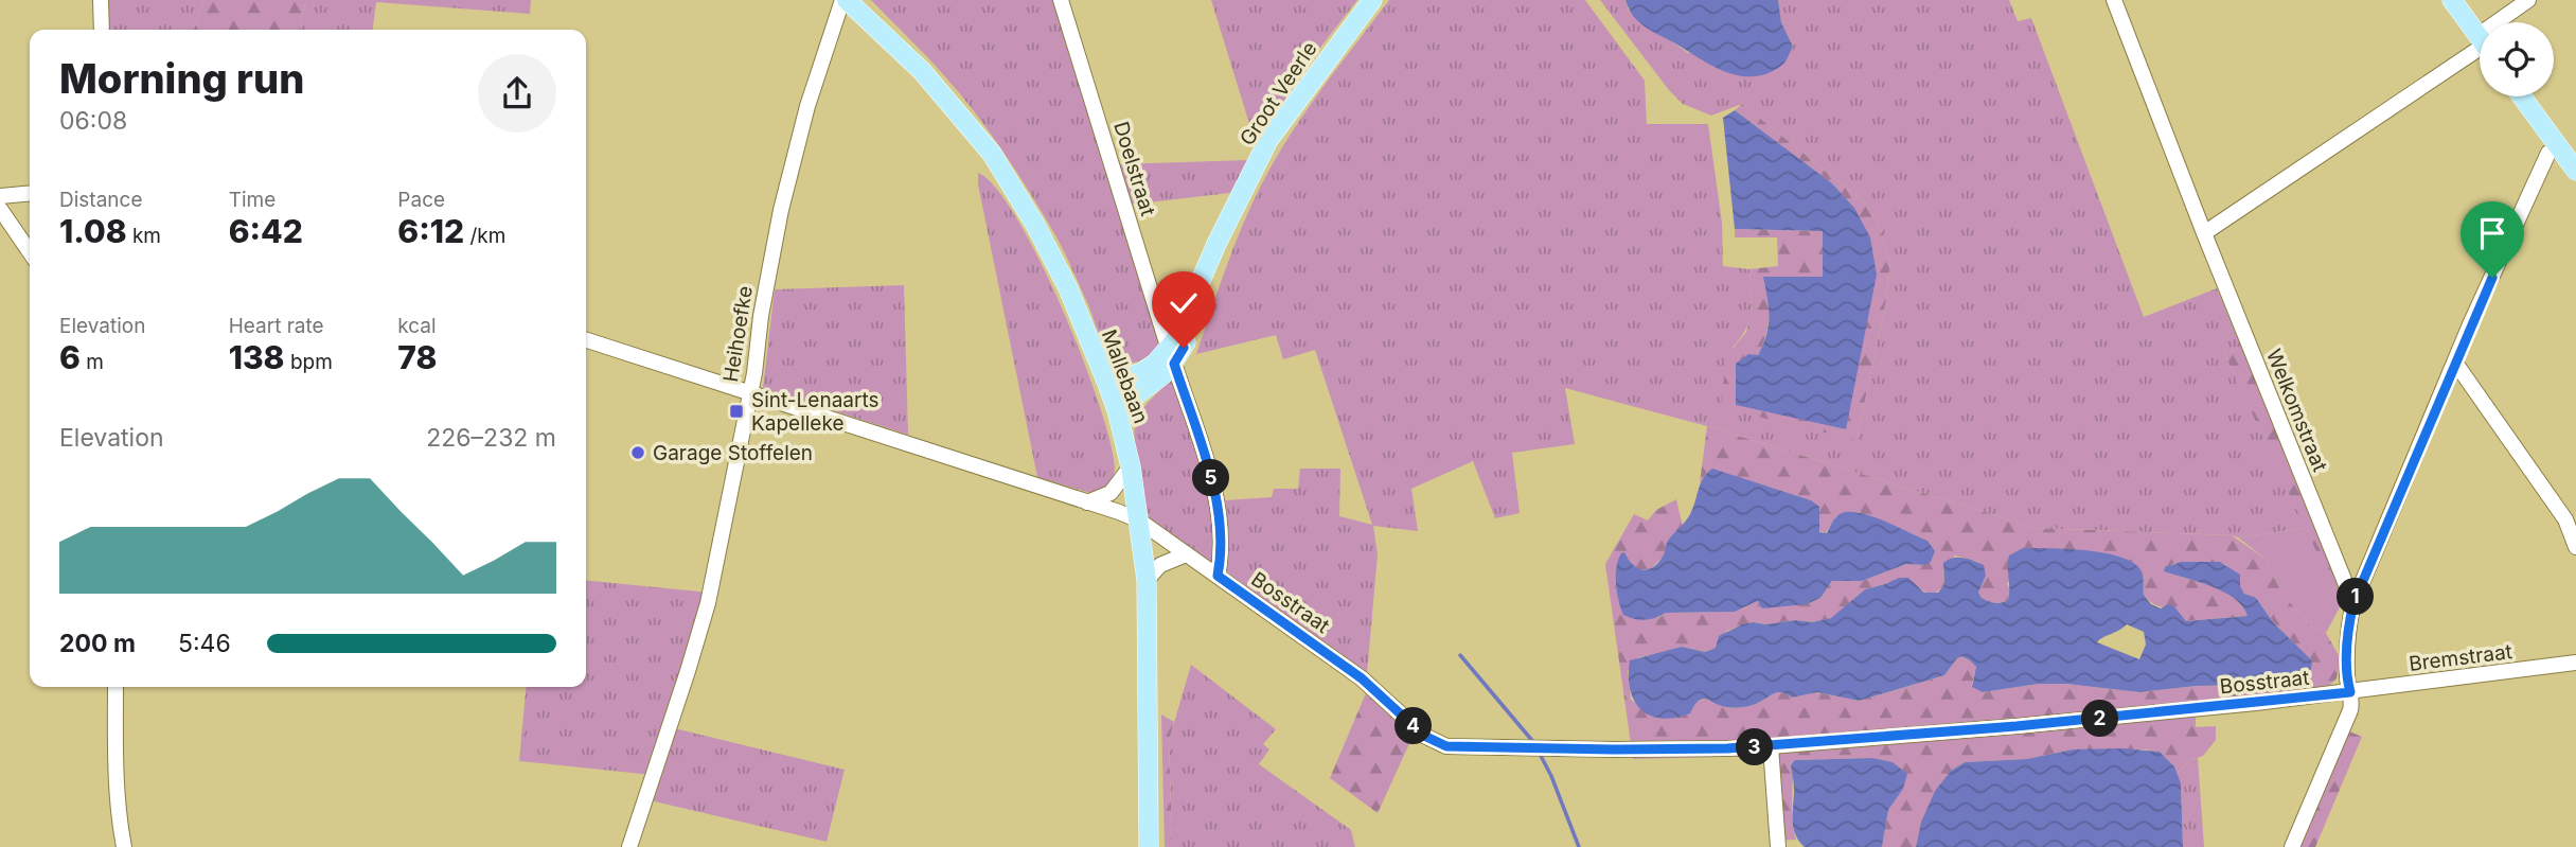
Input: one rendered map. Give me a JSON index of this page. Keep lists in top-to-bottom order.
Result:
{
  "streets": {
    "main road": ["Groot Veerle", "Mallebaan"],
    "street": [
      "Doelstraat",
      "Heihoefke",
      "Welkomstraat",
      "Bosstraat",
      "Bremstraat"
    ]
  },
  "crossings": [
    ["Groot Veerle", "Doelstraat"],
    ["Groot Veerle", "Mallebaan"],
    ["Doelstraat", "Bosstraat"],
    ["Heihoefke", "Mallebaan"],
    ["Heihoefke", "Bosstraat"],
    ["Mallebaan", "Bosstraat"],
    ["Bosstraat", "Bremstraat"]
  ],
  "places": {
    "transit": ["Sint-Lenaarts Kapelleke"],
    "other": ["Garage Stoffelen"]
  },
  "page": {
    "heading": ["Morning run", "06:08"],
    "stats": [
      ["Distance", "1.08 km"],
      ["Time", "6:42"],
      ["Pace", "6:12 /km"],
      ["Elevation", "6 m"],
      ["Heart rate", "138 bpm"],
      ["kcal", "78"]
    ],
    "chart": ["Elevation", "226–232 m"],
    "pins": [
      "5",
      "1",
      "2",
      "4",
      "3"
    ],
    "list": [
      {
        "name": "200 m",
        "note": "5:46"
      }
    ]
  }
}
